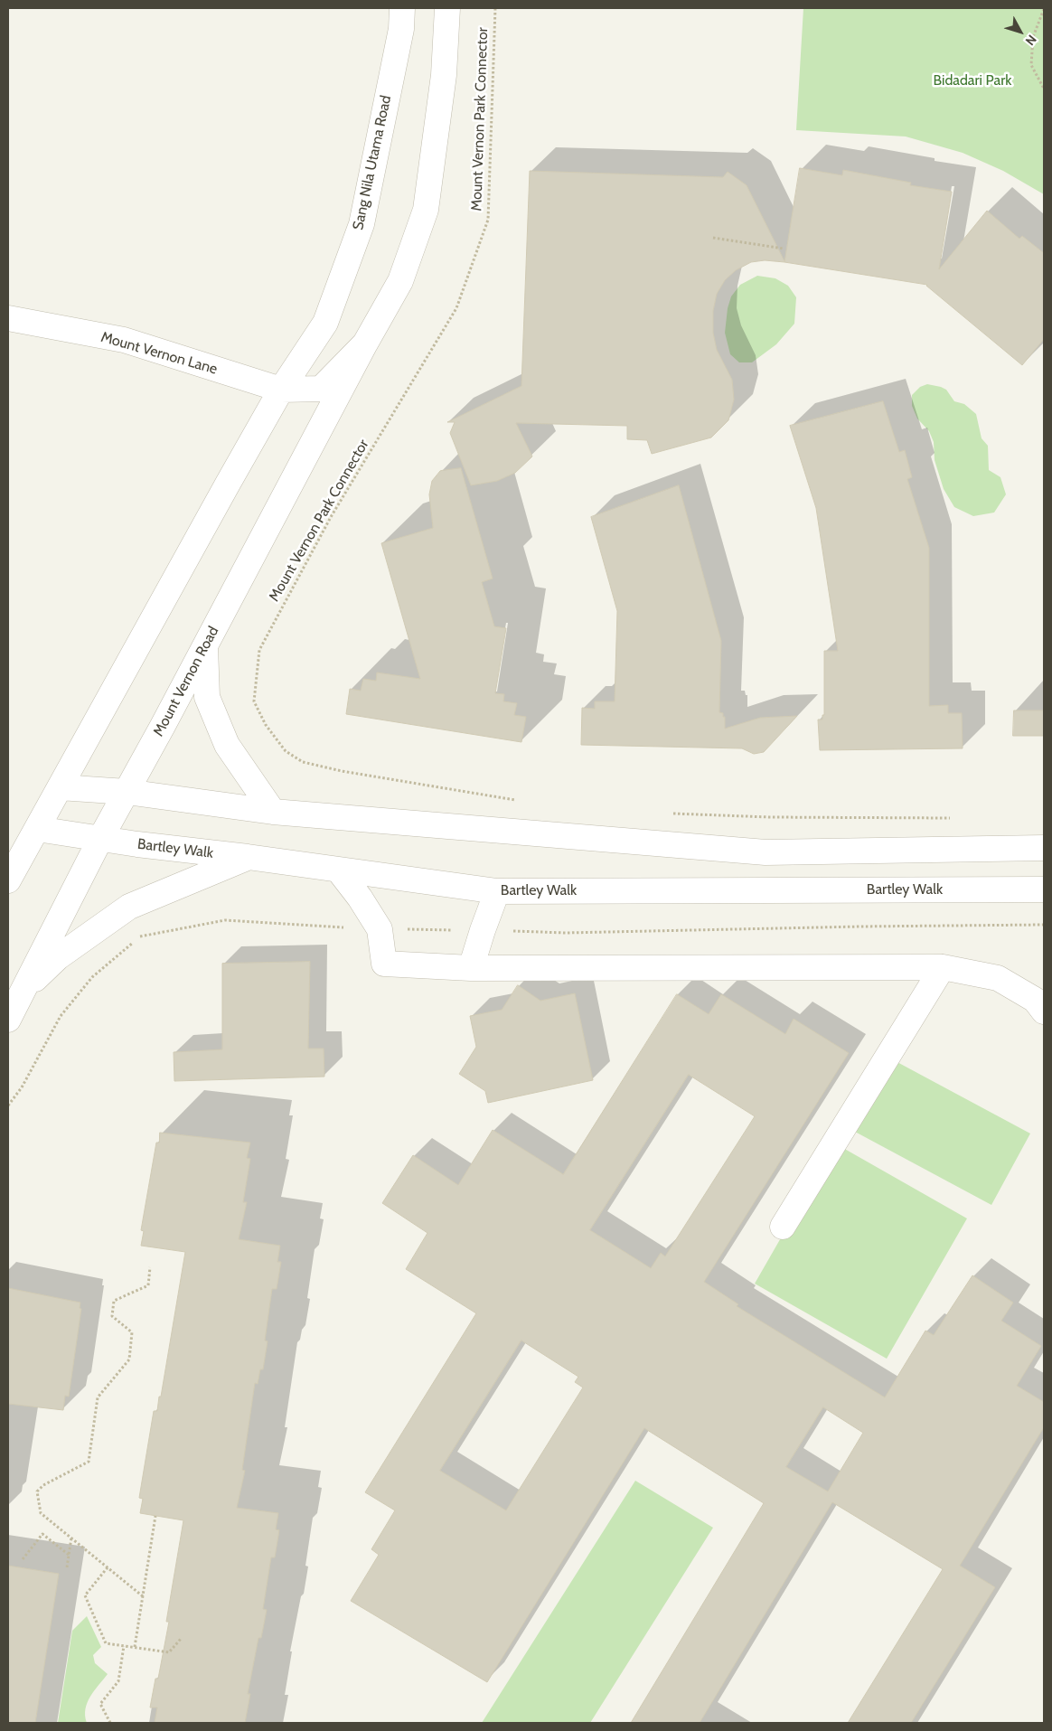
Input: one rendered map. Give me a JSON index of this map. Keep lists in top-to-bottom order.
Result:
{
  "streets": {
    "street": [
      "Sang Nila Utama Road",
      "Mount Vernon Lane",
      "Mount Vernon Road",
      "Bartley Walk"
    ],
    "path": ["Mount Vernon Park Connector"]
  },
  "crossings": [
    ["Sang Nila Utama Road", "Mount Vernon Lane"],
    ["Mount Vernon Road", "Bartley Walk"]
  ],
  "parks": ["Bidadari Park"],
  "north": "bottom right"
}
